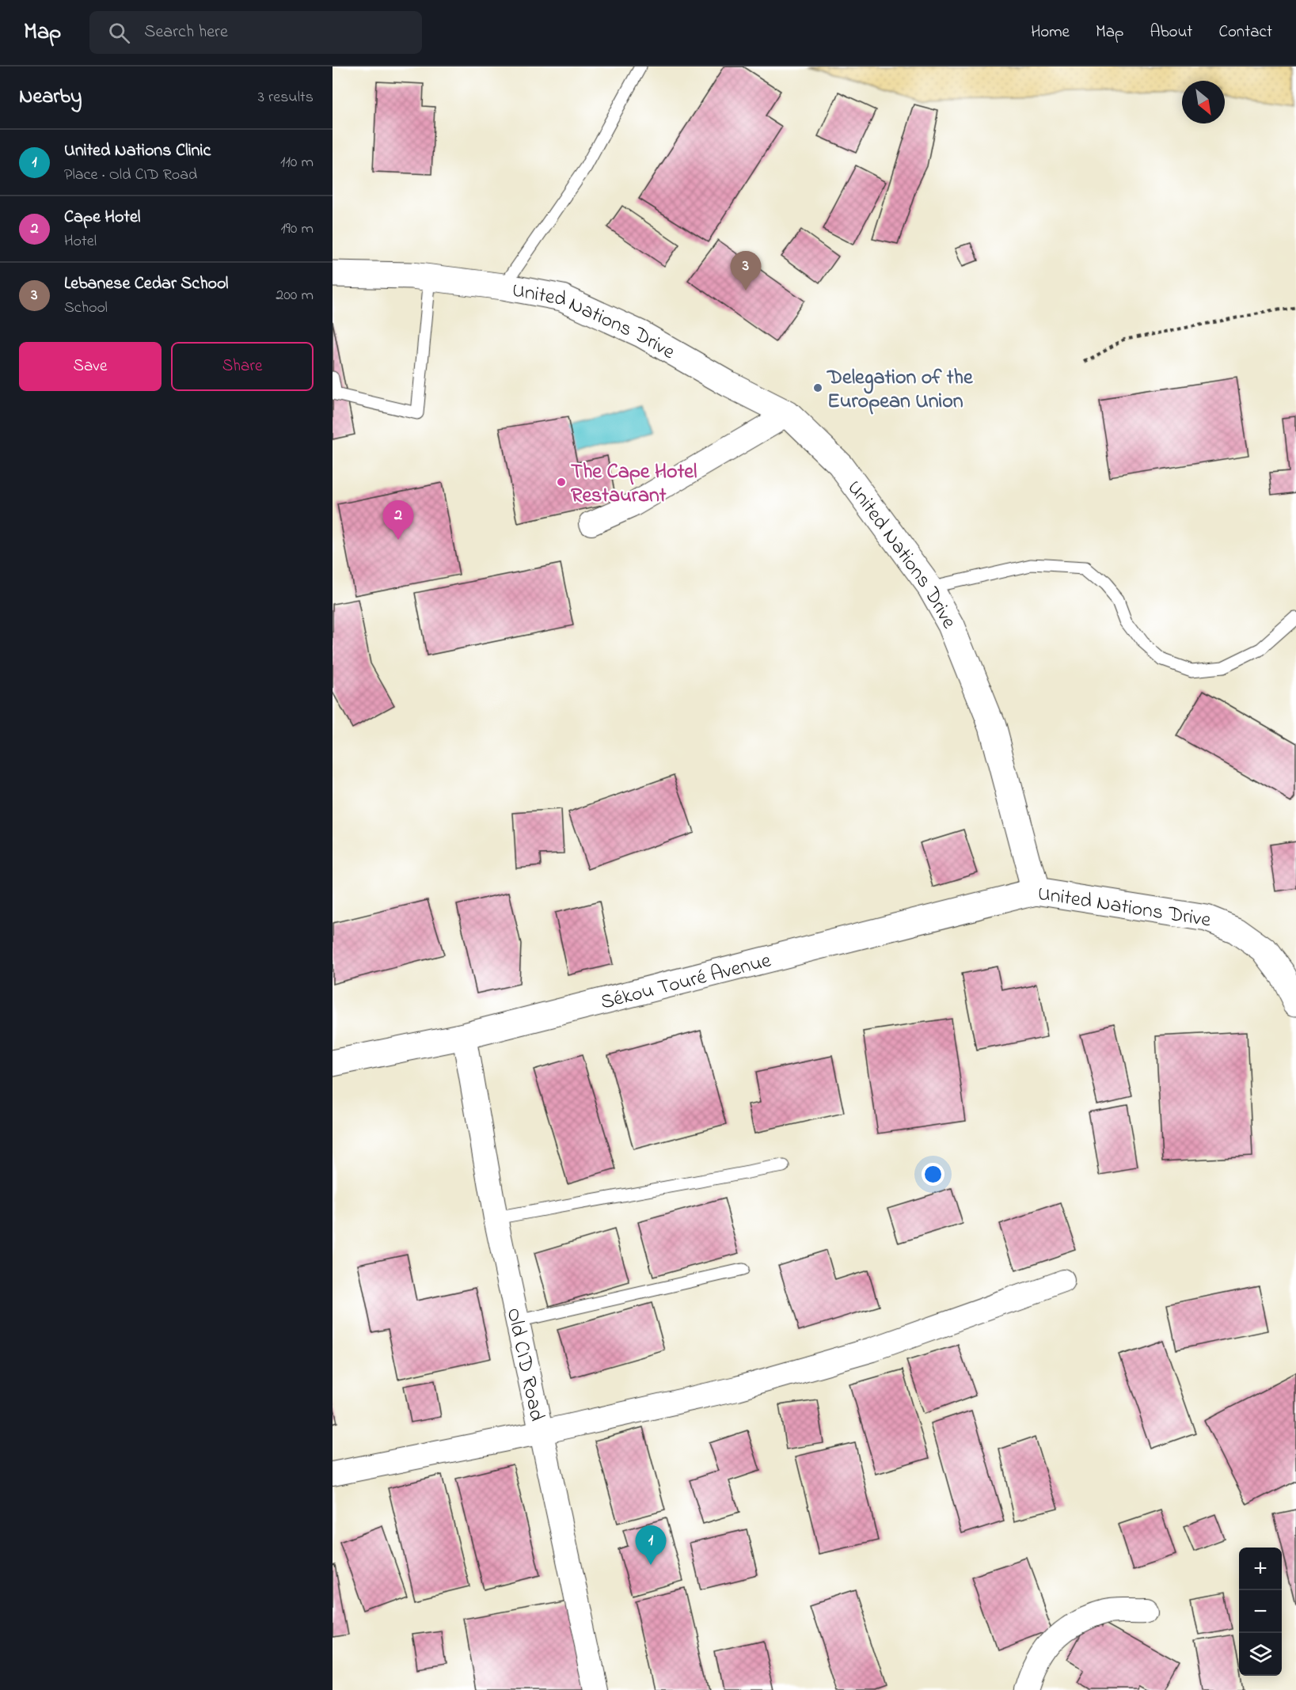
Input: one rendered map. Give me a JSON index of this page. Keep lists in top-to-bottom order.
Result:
{
  "streets": {
    "street": ["United Nations Drive", "Sékou Touré Avenue", "Old CID Road"]
  },
  "crossings": [
    ["United Nations Drive", "Sékou Touré Avenue"],
    ["Sékou Touré Avenue", "Old CID Road"]
  ],
  "places": ["Delegation of the European Union", "The Cape Hotel Restaurant"],
  "north": "bottom right",
  "page": {
    "header": "Map",
    "search": "Search here",
    "nav": [
      "Home",
      "Map",
      "About",
      "Contact"
    ],
    "heading": ["Nearby", "3 results"],
    "list": [
      {
        "mark": "1",
        "name": "United Nations Clinic",
        "note": "Place · Old CID Road",
        "value": "110 m"
      },
      {
        "mark": "2",
        "name": "Cape Hotel",
        "note": "Hotel",
        "value": "190 m"
      },
      {
        "mark": "3",
        "name": "Lebanese Cedar School",
        "note": "School",
        "value": "200 m"
      }
    ],
    "pins": ["3", "2", "1"],
    "buttons": ["Save", "Share"],
    "map_buttons": ["+", "−"]
  }
}
